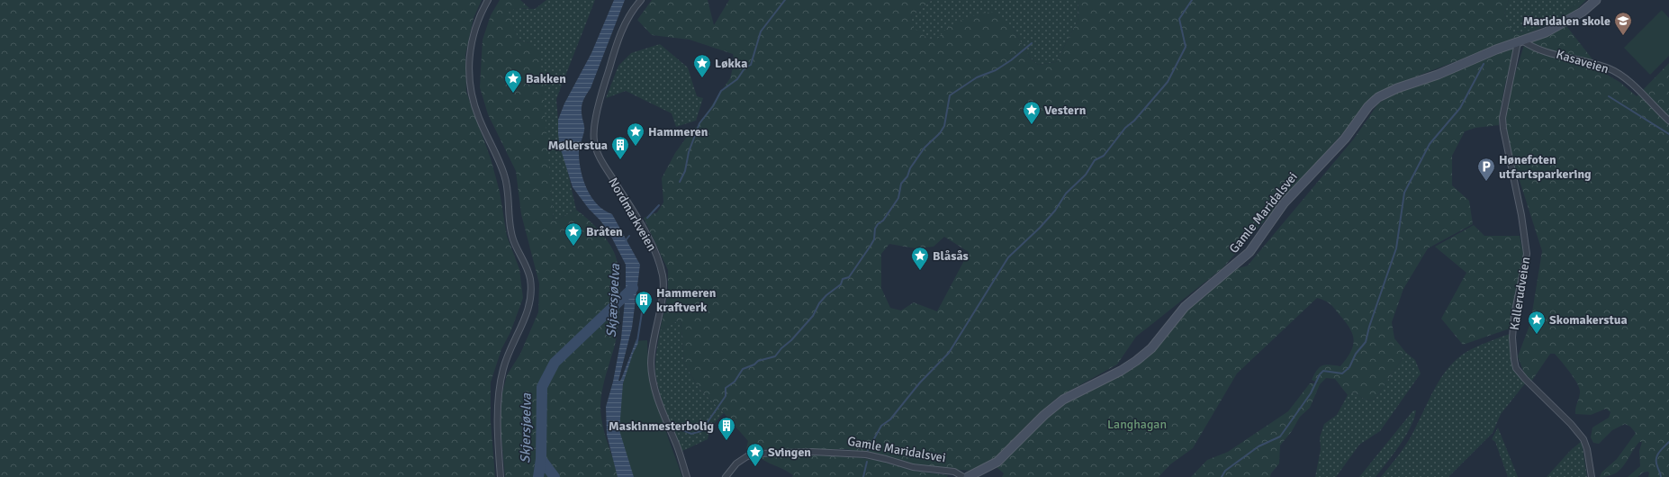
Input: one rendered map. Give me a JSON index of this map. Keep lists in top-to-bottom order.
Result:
{
  "streets": {
    "street": [
      "Kasaveien",
      "Gamle Maridalsvei",
      "Nordmarkveien",
      "Kallerudveien"
    ]
  },
  "crossings": [
    ["Kasaveien", "Gamle Maridalsvei"],
    ["Kasaveien", "Kallerudveien"],
    ["Gamle Maridalsvei", "Kallerudveien"]
  ],
  "water": ["Skjærsjøelva", "Skjersjøelva"],
  "parks": ["Langhagan"],
  "places": {
    "school or university": ["Maridalen skole"],
    "place": [
      "Løkka",
      "Bakken",
      "Vestern",
      "Hammeren",
      "Bråten",
      "Blåsås",
      "Skomakerstua",
      "Svingen"
    ],
    "building": ["Møllerstua", "Hammeren kraftverk", "Maskinmesterbolig"],
    "parking": ["Hønefoten utfartsparkering"]
  }
}
